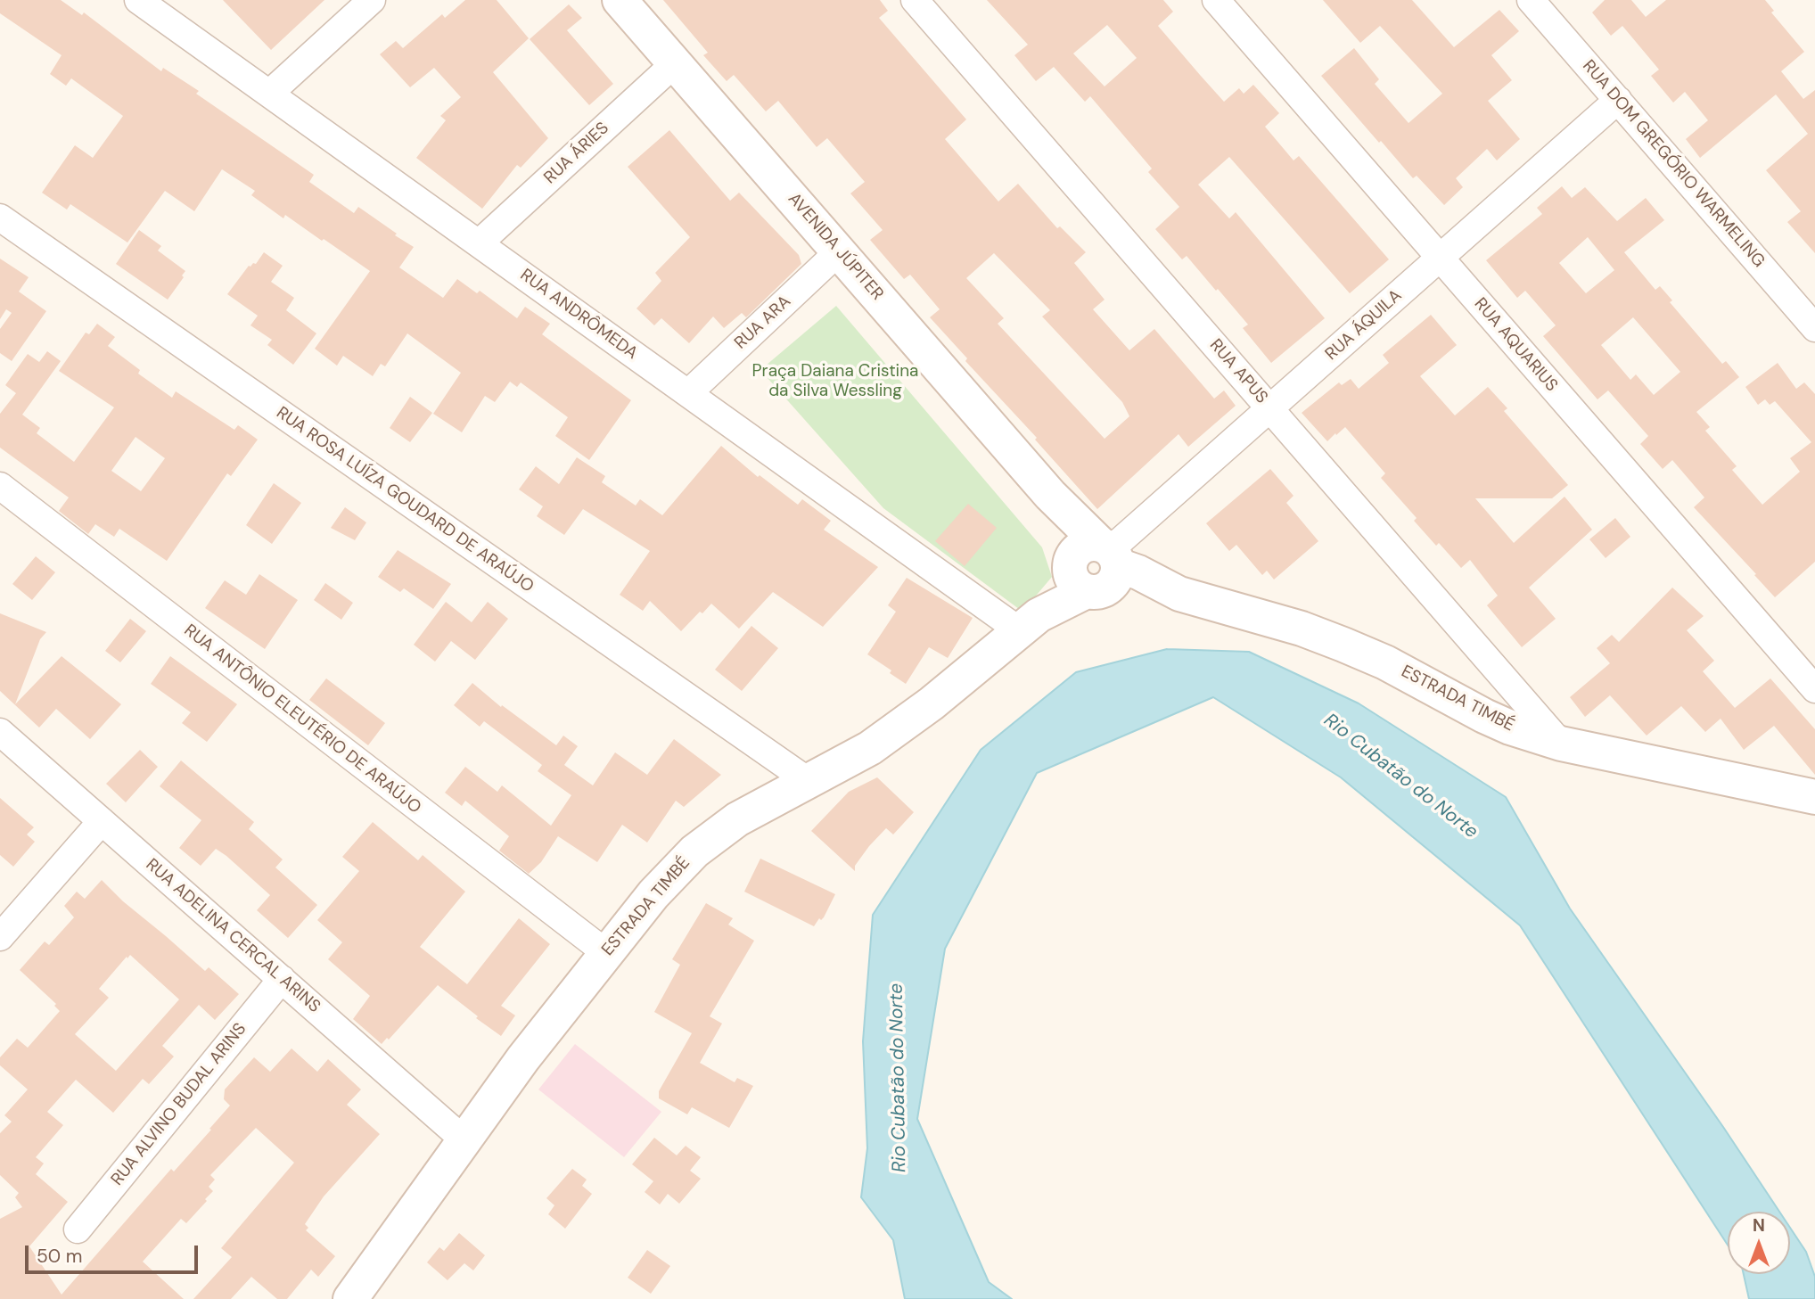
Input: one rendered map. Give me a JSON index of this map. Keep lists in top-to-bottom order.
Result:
{
  "streets": {
    "main road": ["AVENIDA JÚPITER", "ESTRADA TIMBÉ"],
    "street": [
      "RUA ÁRIES",
      "RUA DOM GREGÓRIO WARMELING",
      "RUA ANDRÔMEDA",
      "RUA ARA",
      "RUA ÁQUILA",
      "RUA AQUARIUS",
      "RUA APUS",
      "RUA ROSA LUÍZA GOUDARD DE ARAÚJO",
      "RUA ANTÔNIO ELEUTÉRIO DE ARAÚJO",
      "RUA ADELINA CERCAL ARINS",
      "RUA ALVINO BUDAL ARINS"
    ]
  },
  "crossings": [
    ["RUA ÁRIES", "AVENIDA JÚPITER"],
    ["RUA ÁRIES", "RUA ANDRÔMEDA"],
    ["RUA DOM GREGÓRIO WARMELING", "RUA ÁQUILA"],
    ["AVENIDA JÚPITER", "RUA ARA"],
    ["AVENIDA JÚPITER", "RUA ÁQUILA"],
    ["AVENIDA JÚPITER", "ESTRADA TIMBÉ"],
    ["RUA ANDRÔMEDA", "RUA ARA"],
    ["RUA ANDRÔMEDA", "ESTRADA TIMBÉ"],
    ["RUA ÁQUILA", "RUA AQUARIUS"],
    ["RUA ÁQUILA", "RUA APUS"],
    ["RUA ÁQUILA", "ESTRADA TIMBÉ"],
    ["RUA APUS", "ESTRADA TIMBÉ"],
    ["RUA ROSA LUÍZA GOUDARD DE ARAÚJO", "ESTRADA TIMBÉ"],
    ["ESTRADA TIMBÉ", "RUA ANTÔNIO ELEUTÉRIO DE ARAÚJO"],
    ["ESTRADA TIMBÉ", "RUA ADELINA CERCAL ARINS"],
    ["RUA ADELINA CERCAL ARINS", "RUA ALVINO BUDAL ARINS"]
  ],
  "water": ["Rio Cubatão do Norte"],
  "parks": ["Praça Daiana Cristina da Silva Wessling"],
  "scale_bar": "50 m",
  "north": "top"
}
